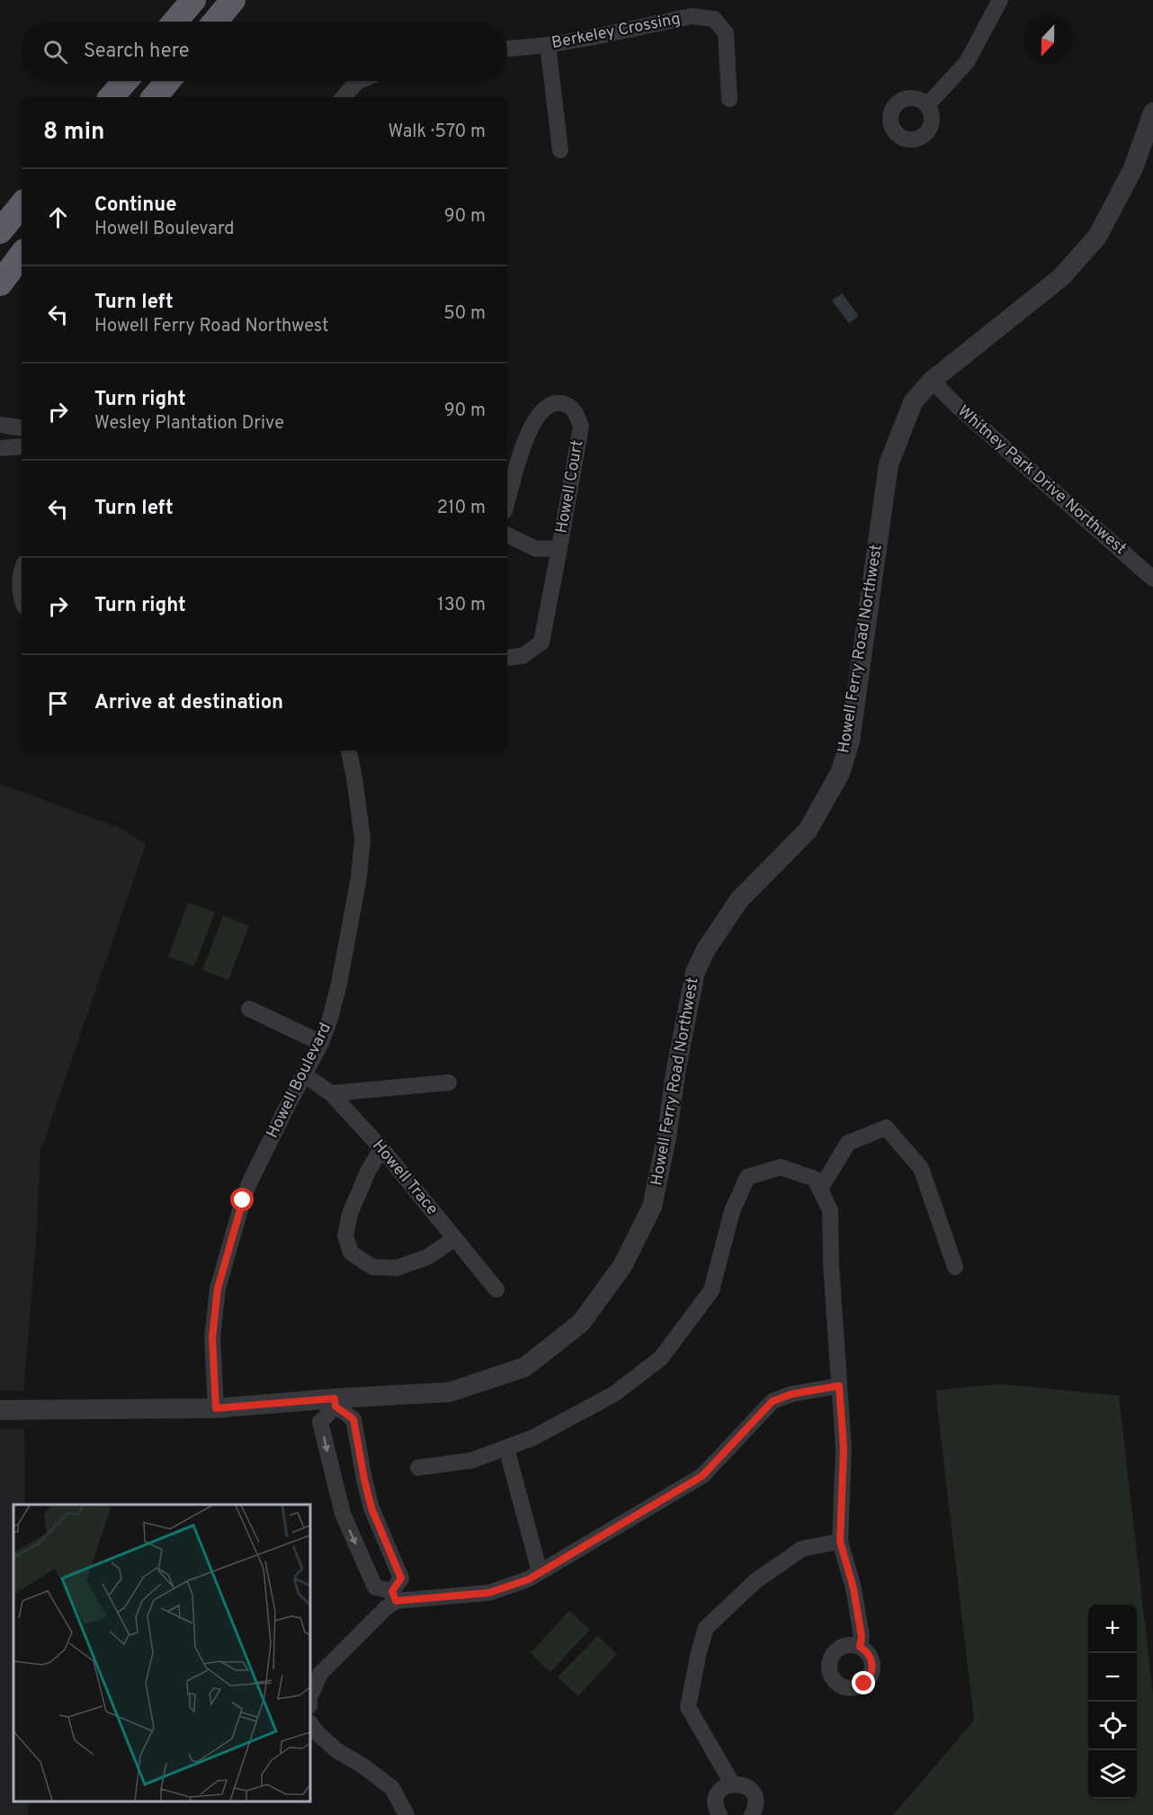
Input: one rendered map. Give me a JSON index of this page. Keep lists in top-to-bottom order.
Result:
{
  "streets": {
    "street": [
      "Berkeley Crossing",
      "Whitney Park Drive Northwest",
      "Howell Court",
      "Howell Ferry Road Northwest",
      "Howell Boulevard",
      "Howell Trace"
    ]
  },
  "crossings": [
    ["Whitney Park Drive Northwest", "Howell Ferry Road Northwest"],
    ["Howell Ferry Road Northwest", "Howell Boulevard"],
    ["Howell Boulevard", "Howell Trace"]
  ],
  "north": "bottom",
  "page": {
    "search": "Search here",
    "heading": ["8 min", "Walk · 570 m"],
    "list": [
      ["Continue", "Howell Boulevard", "90 m"],
      ["Turn left", "Howell Ferry Road Northwest", "50 m"],
      ["Turn right", "Wesley Plantation Drive", "90 m"],
      ["Turn left", "210 m"],
      ["Turn right", "130 m"],
      "Arrive at destination"
    ],
    "map_buttons": ["+", "−"]
  }
}
